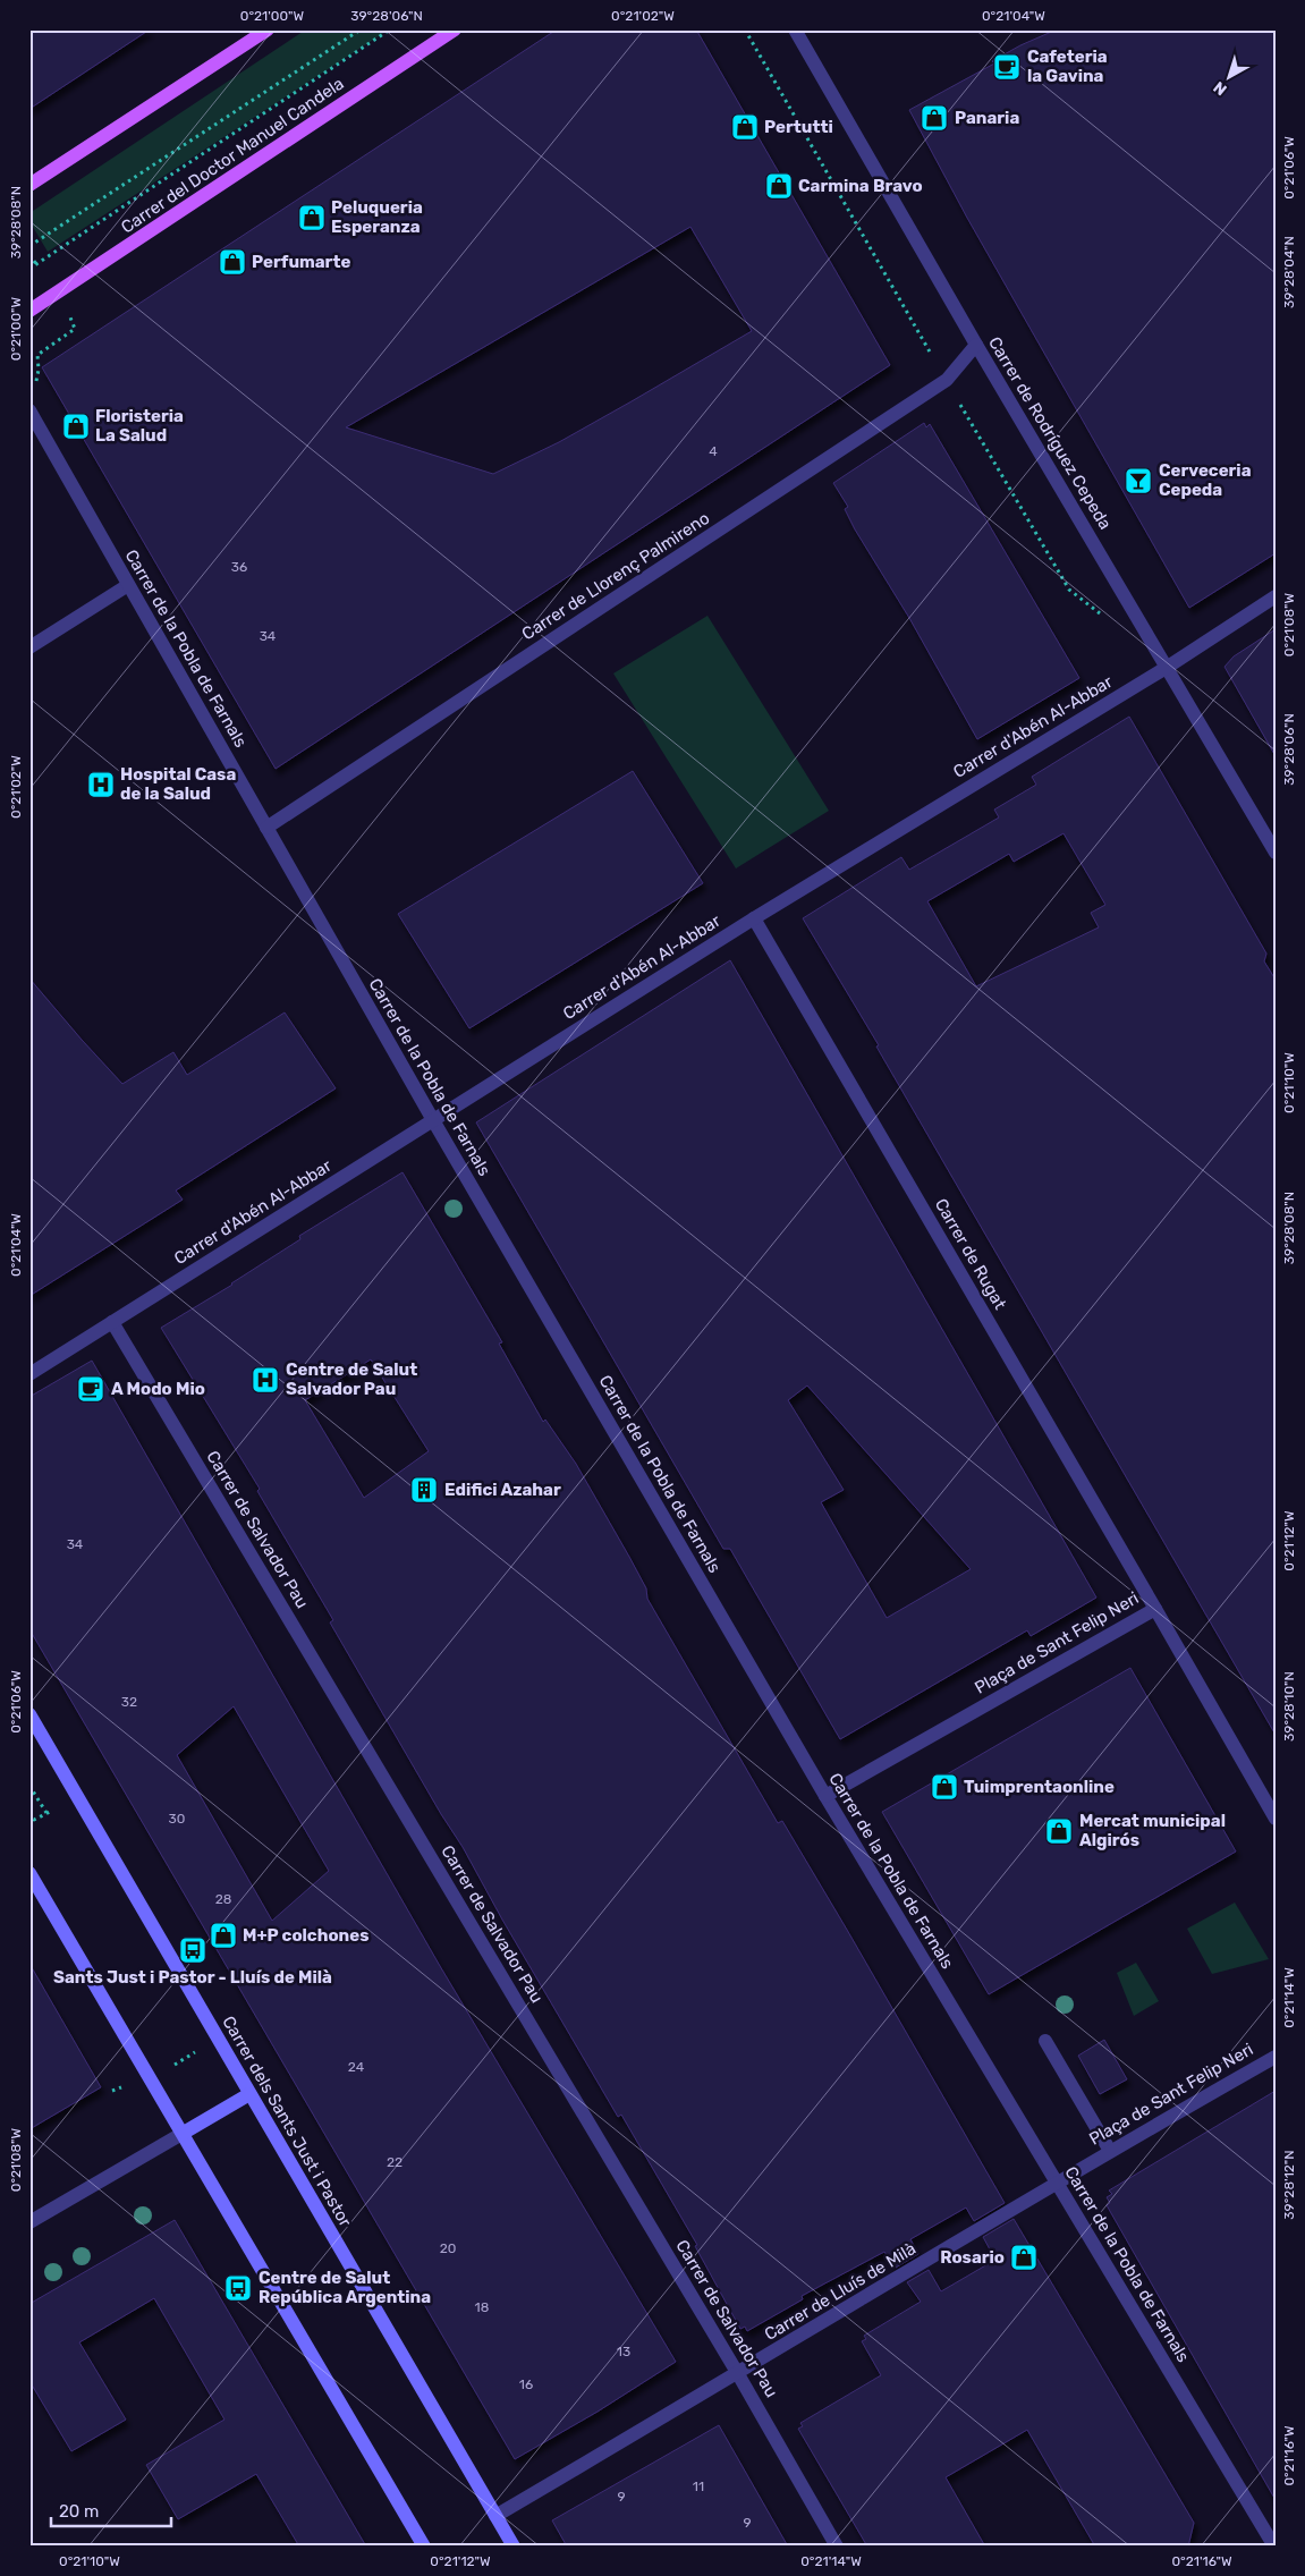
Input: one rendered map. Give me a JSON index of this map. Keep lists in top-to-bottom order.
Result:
{
  "streets": {
    "main road": ["Carrer del Doctor Manuel Candela"],
    "street": [
      "Carrer de Rodríguez Cepeda",
      "Carrer de Llorenç Palmireno",
      "Carrer de la Pobla de Farnals",
      "Carrer d'Abén Al-Abbar",
      "Carrer de Rugat",
      "Carrer de Salvador Pau",
      "Plaça de Sant Felip Neri",
      "Carrer dels Sants Just i Pastor",
      "Carrer de Lluís de Milà"
    ]
  },
  "crossings": [
    ["Carrer de Rodríguez Cepeda", "Carrer de Llorenç Palmireno"],
    ["Carrer de Rodríguez Cepeda", "Carrer d'Abén Al-Abbar"],
    ["Carrer de Llorenç Palmireno", "Carrer de la Pobla de Farnals"],
    ["Carrer de la Pobla de Farnals", "Carrer d'Abén Al-Abbar"],
    ["Carrer de la Pobla de Farnals", "Plaça de Sant Felip Neri"],
    ["Carrer de la Pobla de Farnals", "Carrer de Lluís de Milà"],
    ["Carrer d'Abén Al-Abbar", "Carrer de Rugat"],
    ["Carrer d'Abén Al-Abbar", "Carrer de Salvador Pau"],
    ["Carrer de Rugat", "Plaça de Sant Felip Neri"],
    ["Carrer de Salvador Pau", "Carrer de Lluís de Milà"],
    ["Plaça de Sant Felip Neri", "Carrer de Lluís de Milà"],
    ["Carrer dels Sants Just i Pastor", "Carrer de Lluís de Milà"]
  ],
  "places": {
    "cafe": ["Cafeteria la Gavina", "A Modo Mio"],
    "shop": [
      "Panaria",
      "Pertutti",
      "Carmina Bravo",
      "Peluqueria Esperanza",
      "Perfumarte",
      "Floristeria La Salud",
      "Tuimprentaonline",
      "Mercat municipal Algirós",
      "M+P colchones",
      "Rosario"
    ],
    "bar": ["Cerveceria Cepeda"],
    "hospital": ["Hospital Casa de la Salud", "Centre de Salut Salvador Pau"],
    "building": ["Edifici Azahar"],
    "bus stop": ["Sants Just i Pastor - Lluís de Milà", "Centre de Salut República Argentina"]
  },
  "house_numbers": [
    "4",
    "36",
    "34",
    "34",
    "32",
    "30",
    "28",
    "24",
    "22",
    "20",
    "18",
    "13",
    "16",
    "11",
    "9",
    "9"
  ],
  "scale_bar": "20 m",
  "north": "bottom left",
  "coordinates": [
    "0°21'00\"W",
    "39°28'06\"N",
    "0°21'02\"W",
    "0°21'04\"W",
    "0°21'06\"W",
    "39°28'08\"N",
    "39°28'04\"N",
    "0°21'08\"W",
    "0°21'10\"W",
    "0°21'12\"W",
    "39°28'10\"N",
    "0°21'14\"W",
    "39°28'12\"N",
    "0°21'16\"W"
  ]
}
